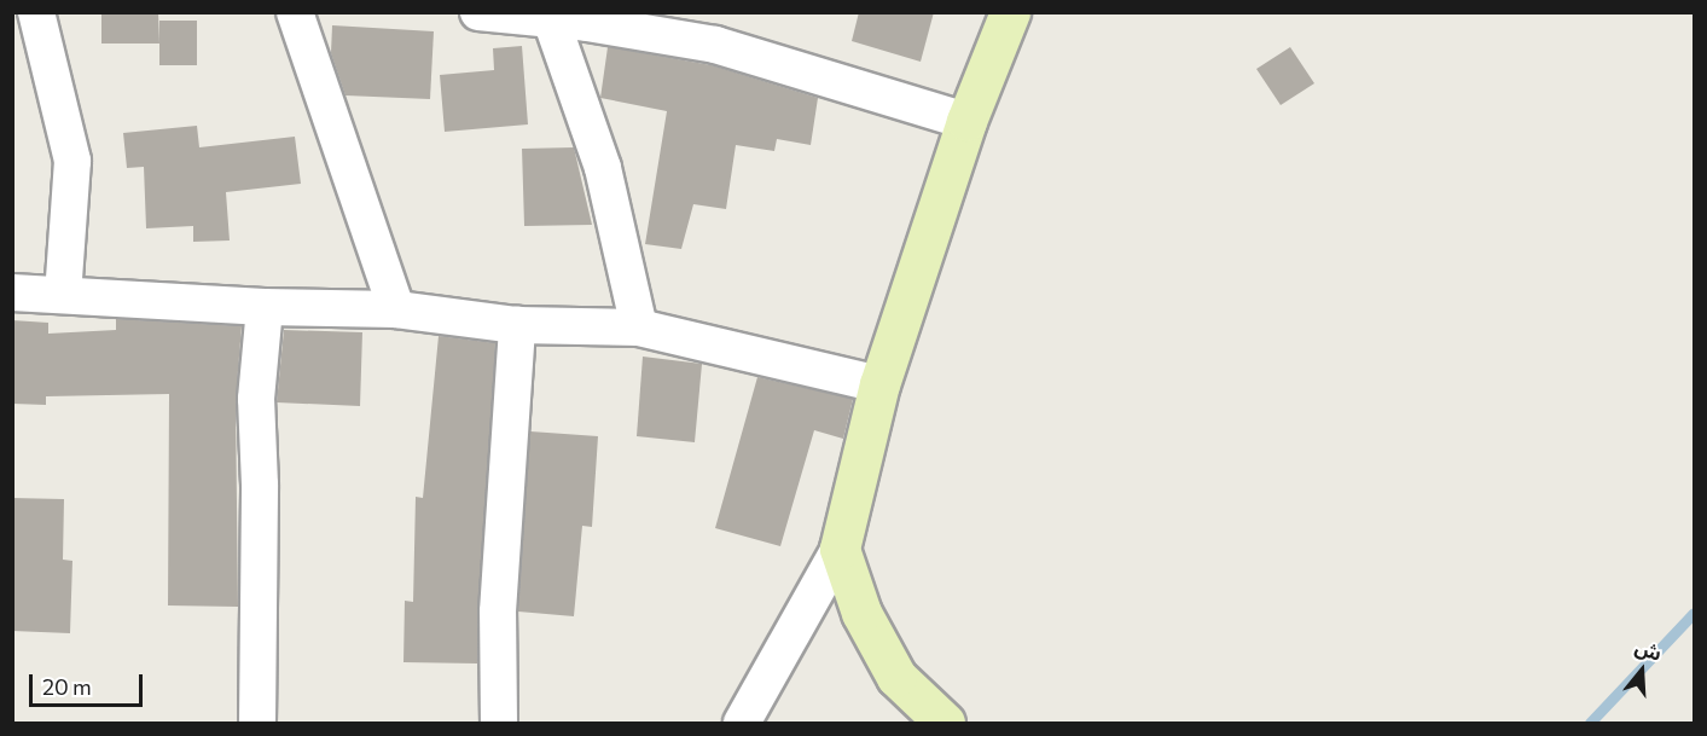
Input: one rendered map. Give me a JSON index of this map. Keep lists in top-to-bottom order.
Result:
{
  "scale_bar": "20 m",
  "north": "top"
}
